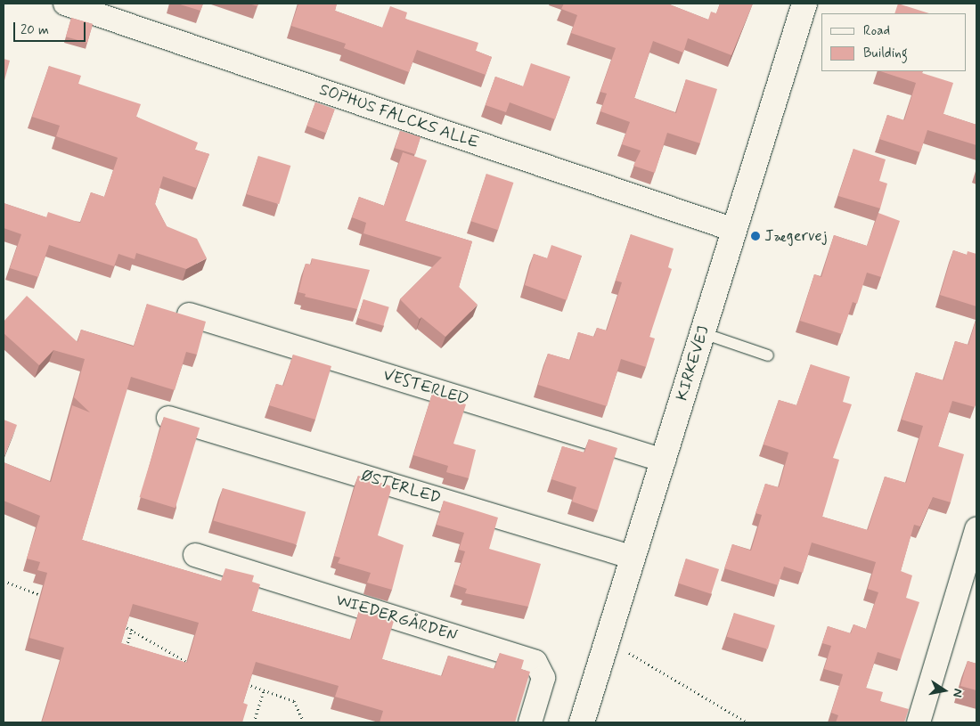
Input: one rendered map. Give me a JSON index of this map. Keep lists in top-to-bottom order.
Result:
{
  "streets": {
    "main road": ["KIRKEVEJ"],
    "street": [
      "SOPHUS FALCKS ALLE",
      "VESTERLED",
      "ØSTERLED",
      "WIEDERGÅRDEN"
    ]
  },
  "crossings": [
    ["SOPHUS FALCKS ALLE", "KIRKEVEJ"],
    ["KIRKEVEJ", "VESTERLED"],
    ["KIRKEVEJ", "ØSTERLED"]
  ],
  "places": ["Jægervej"],
  "legend": ["Road", "Building"],
  "scale_bar": "20 m",
  "north": "right"
}
